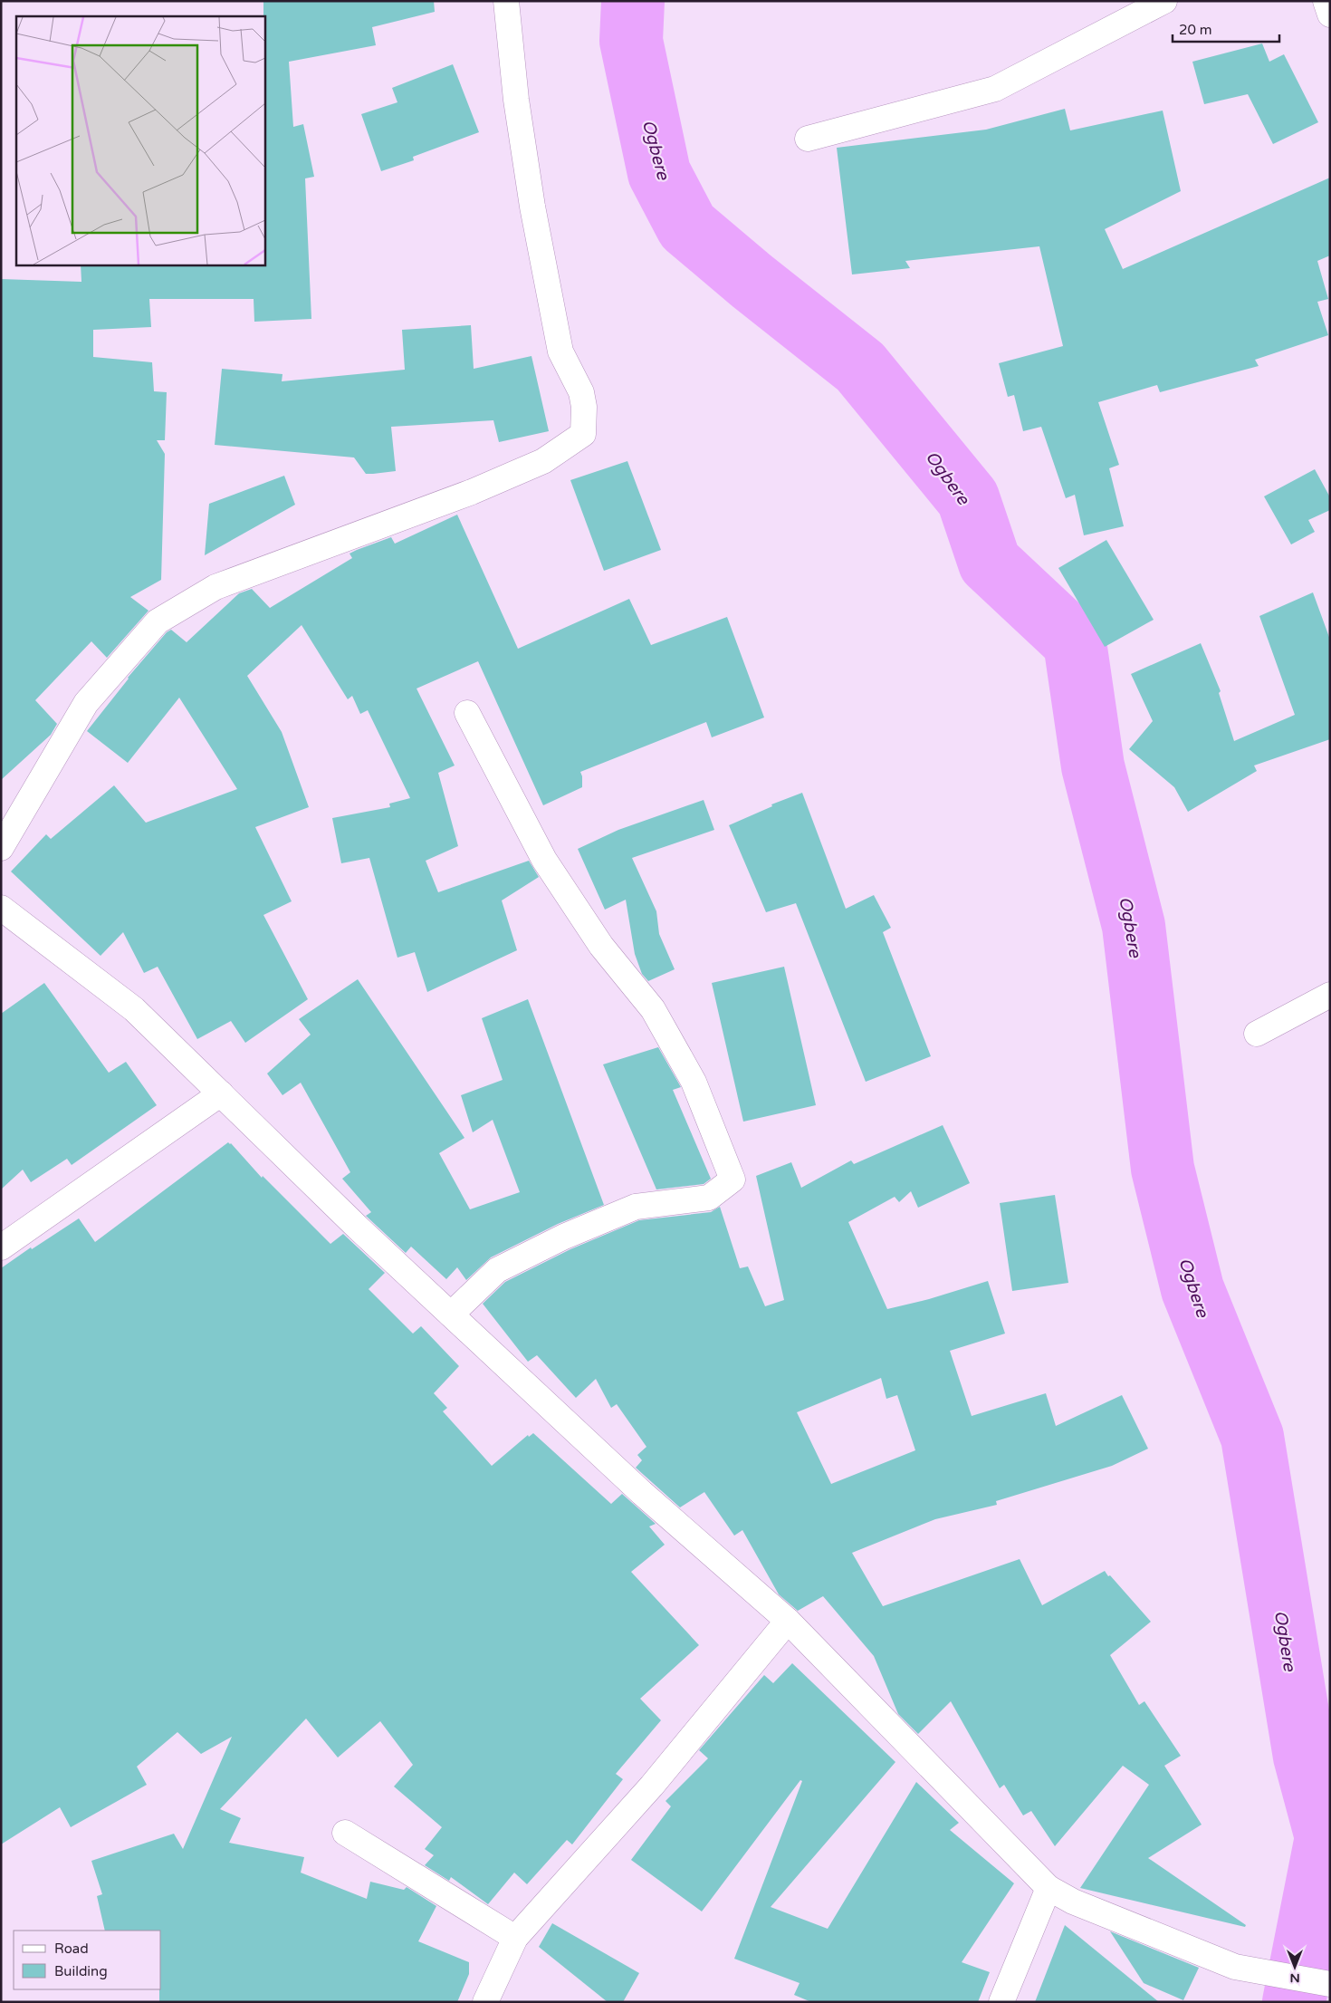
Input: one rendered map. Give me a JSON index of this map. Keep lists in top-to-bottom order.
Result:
{
  "water": ["Ogbere"],
  "legend": ["Road", "Building"],
  "scale_bar": "20 m",
  "north": "bottom"
}
